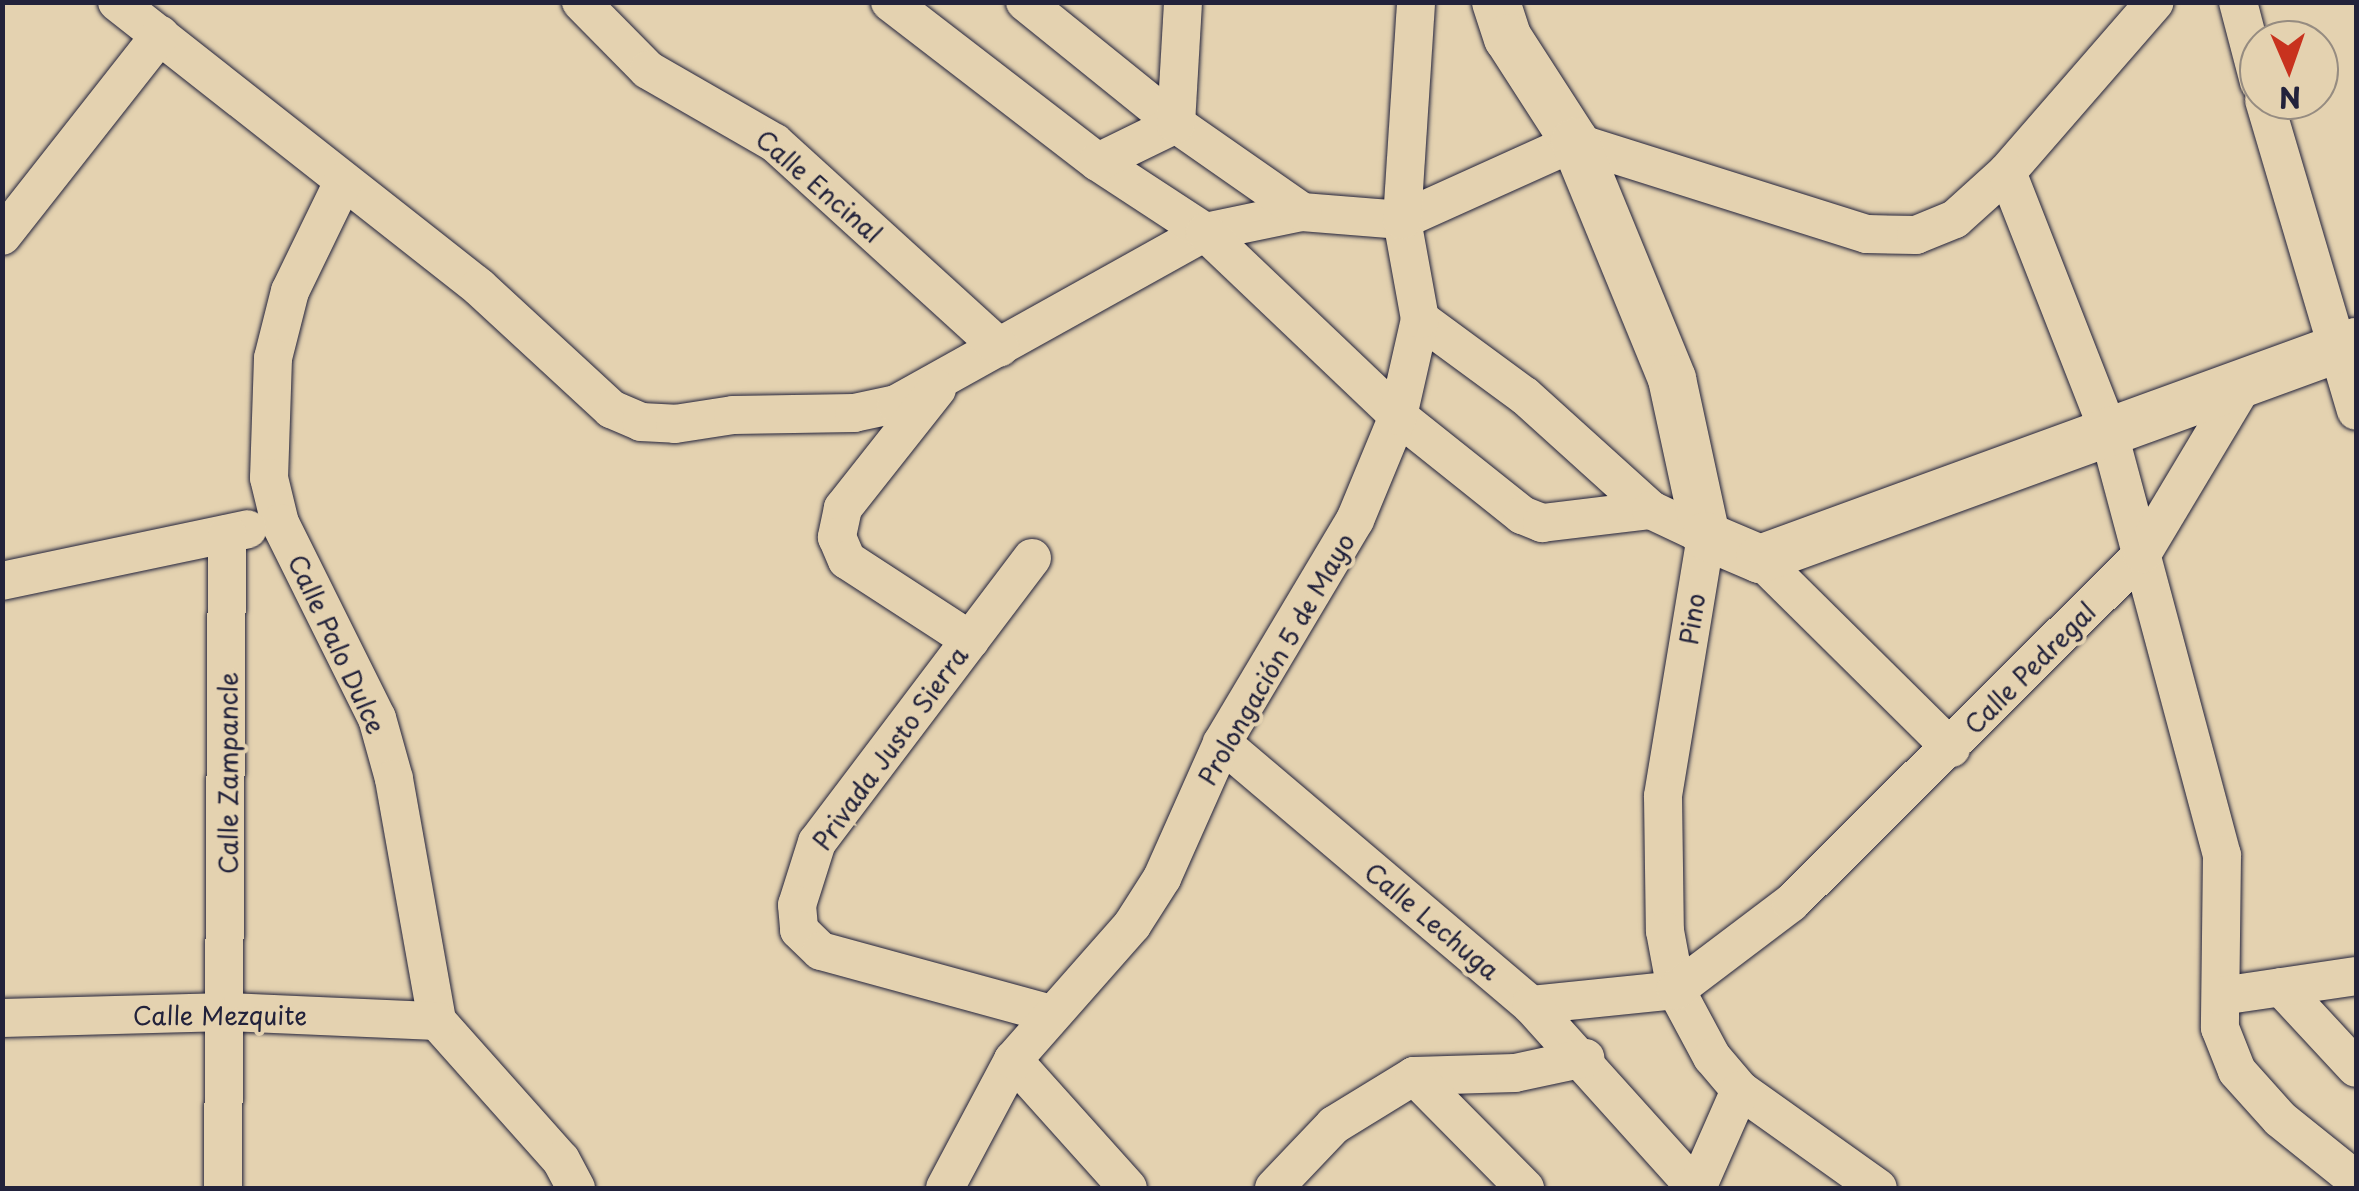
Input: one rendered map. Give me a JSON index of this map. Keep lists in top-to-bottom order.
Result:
{
  "streets": {
    "street": [
      "Calle Encinal",
      "Pino",
      "Calle Palo Dulce",
      "Prolongación 5 de Mayo",
      "Calle Pedregal",
      "Privada Justo Sierra",
      "Calle Zampancle",
      "Calle Lechuga",
      "Calle Mezquite"
    ]
  },
  "crossings": [
    ["Pino", "Calle Pedregal"],
    ["Calle Palo Dulce", "Calle Mezquite"],
    ["Prolongación 5 de Mayo", "Privada Justo Sierra"],
    ["Prolongación 5 de Mayo", "Calle Lechuga"],
    ["Calle Zampancle", "Calle Mezquite"]
  ],
  "north": "bottom"
}
